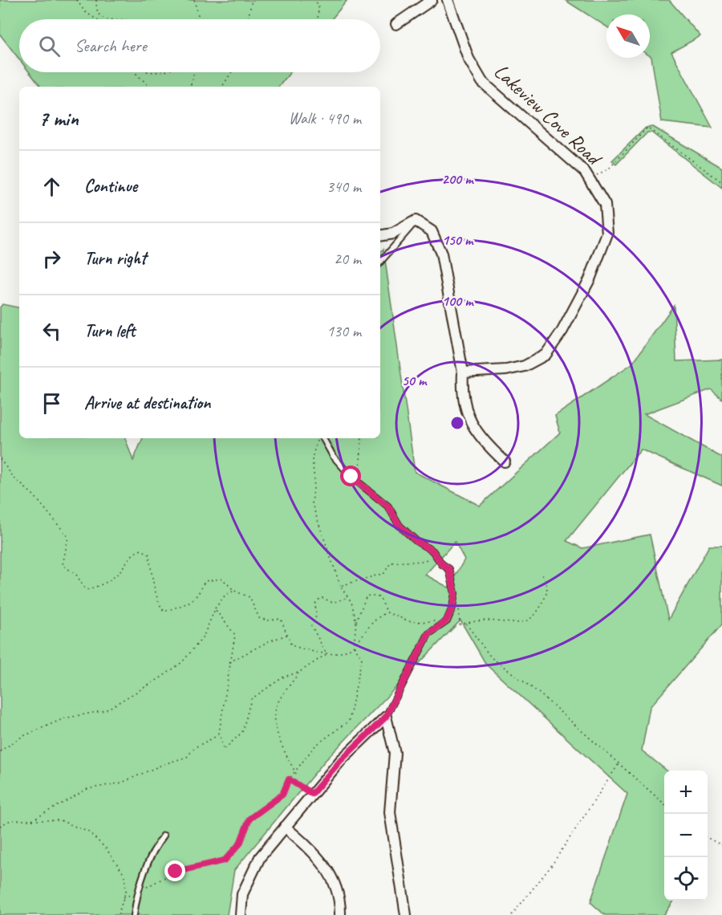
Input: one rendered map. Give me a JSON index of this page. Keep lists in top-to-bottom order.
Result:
{
  "streets": {
    "street": ["Lakeview Cove Road"]
  },
  "north": "top left",
  "page": {
    "search": "Search here",
    "heading": ["7 min", "Walk · 490 m"],
    "list": [
      ["Continue", "340 m"],
      ["Turn right", "20 m"],
      ["Turn left", "130 m"],
      "Arrive at destination"
    ],
    "map_buttons": ["+", "−"]
  },
  "rings": [
    "200 m",
    "150 m",
    "100 m",
    "50 m"
  ]
}
